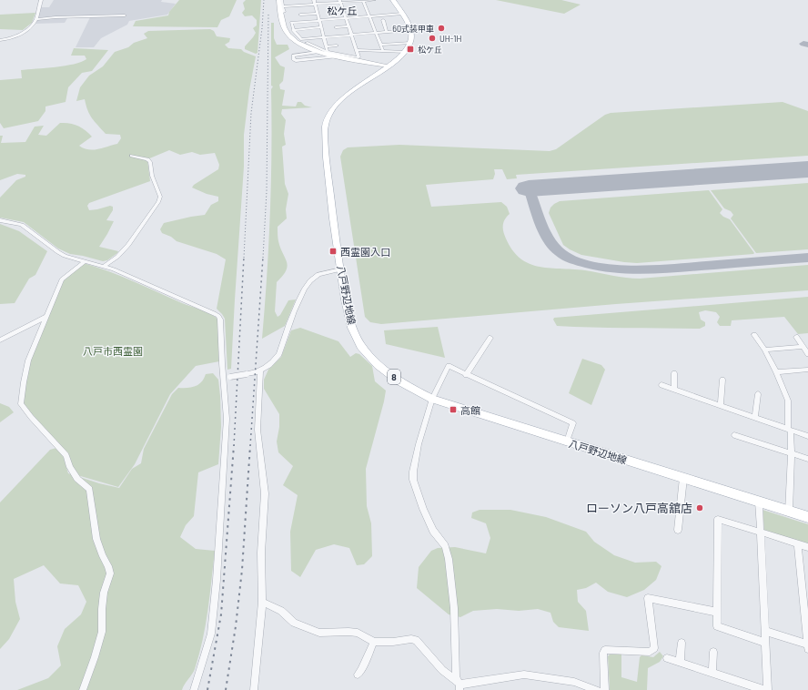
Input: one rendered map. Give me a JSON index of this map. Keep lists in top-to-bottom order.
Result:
{
  "streets": {
    "main road": ["八戸野辺地線", "8"]
  },
  "districts": ["松ケ丘"],
  "parks": ["八戸市西霊園"],
  "places": {
    "other": ["60式装甲車", "UH-1H", "ローソン八戸高舘店"],
    "transit": ["松ケ丘", "西霊園入口", "高館"]
  }
}
